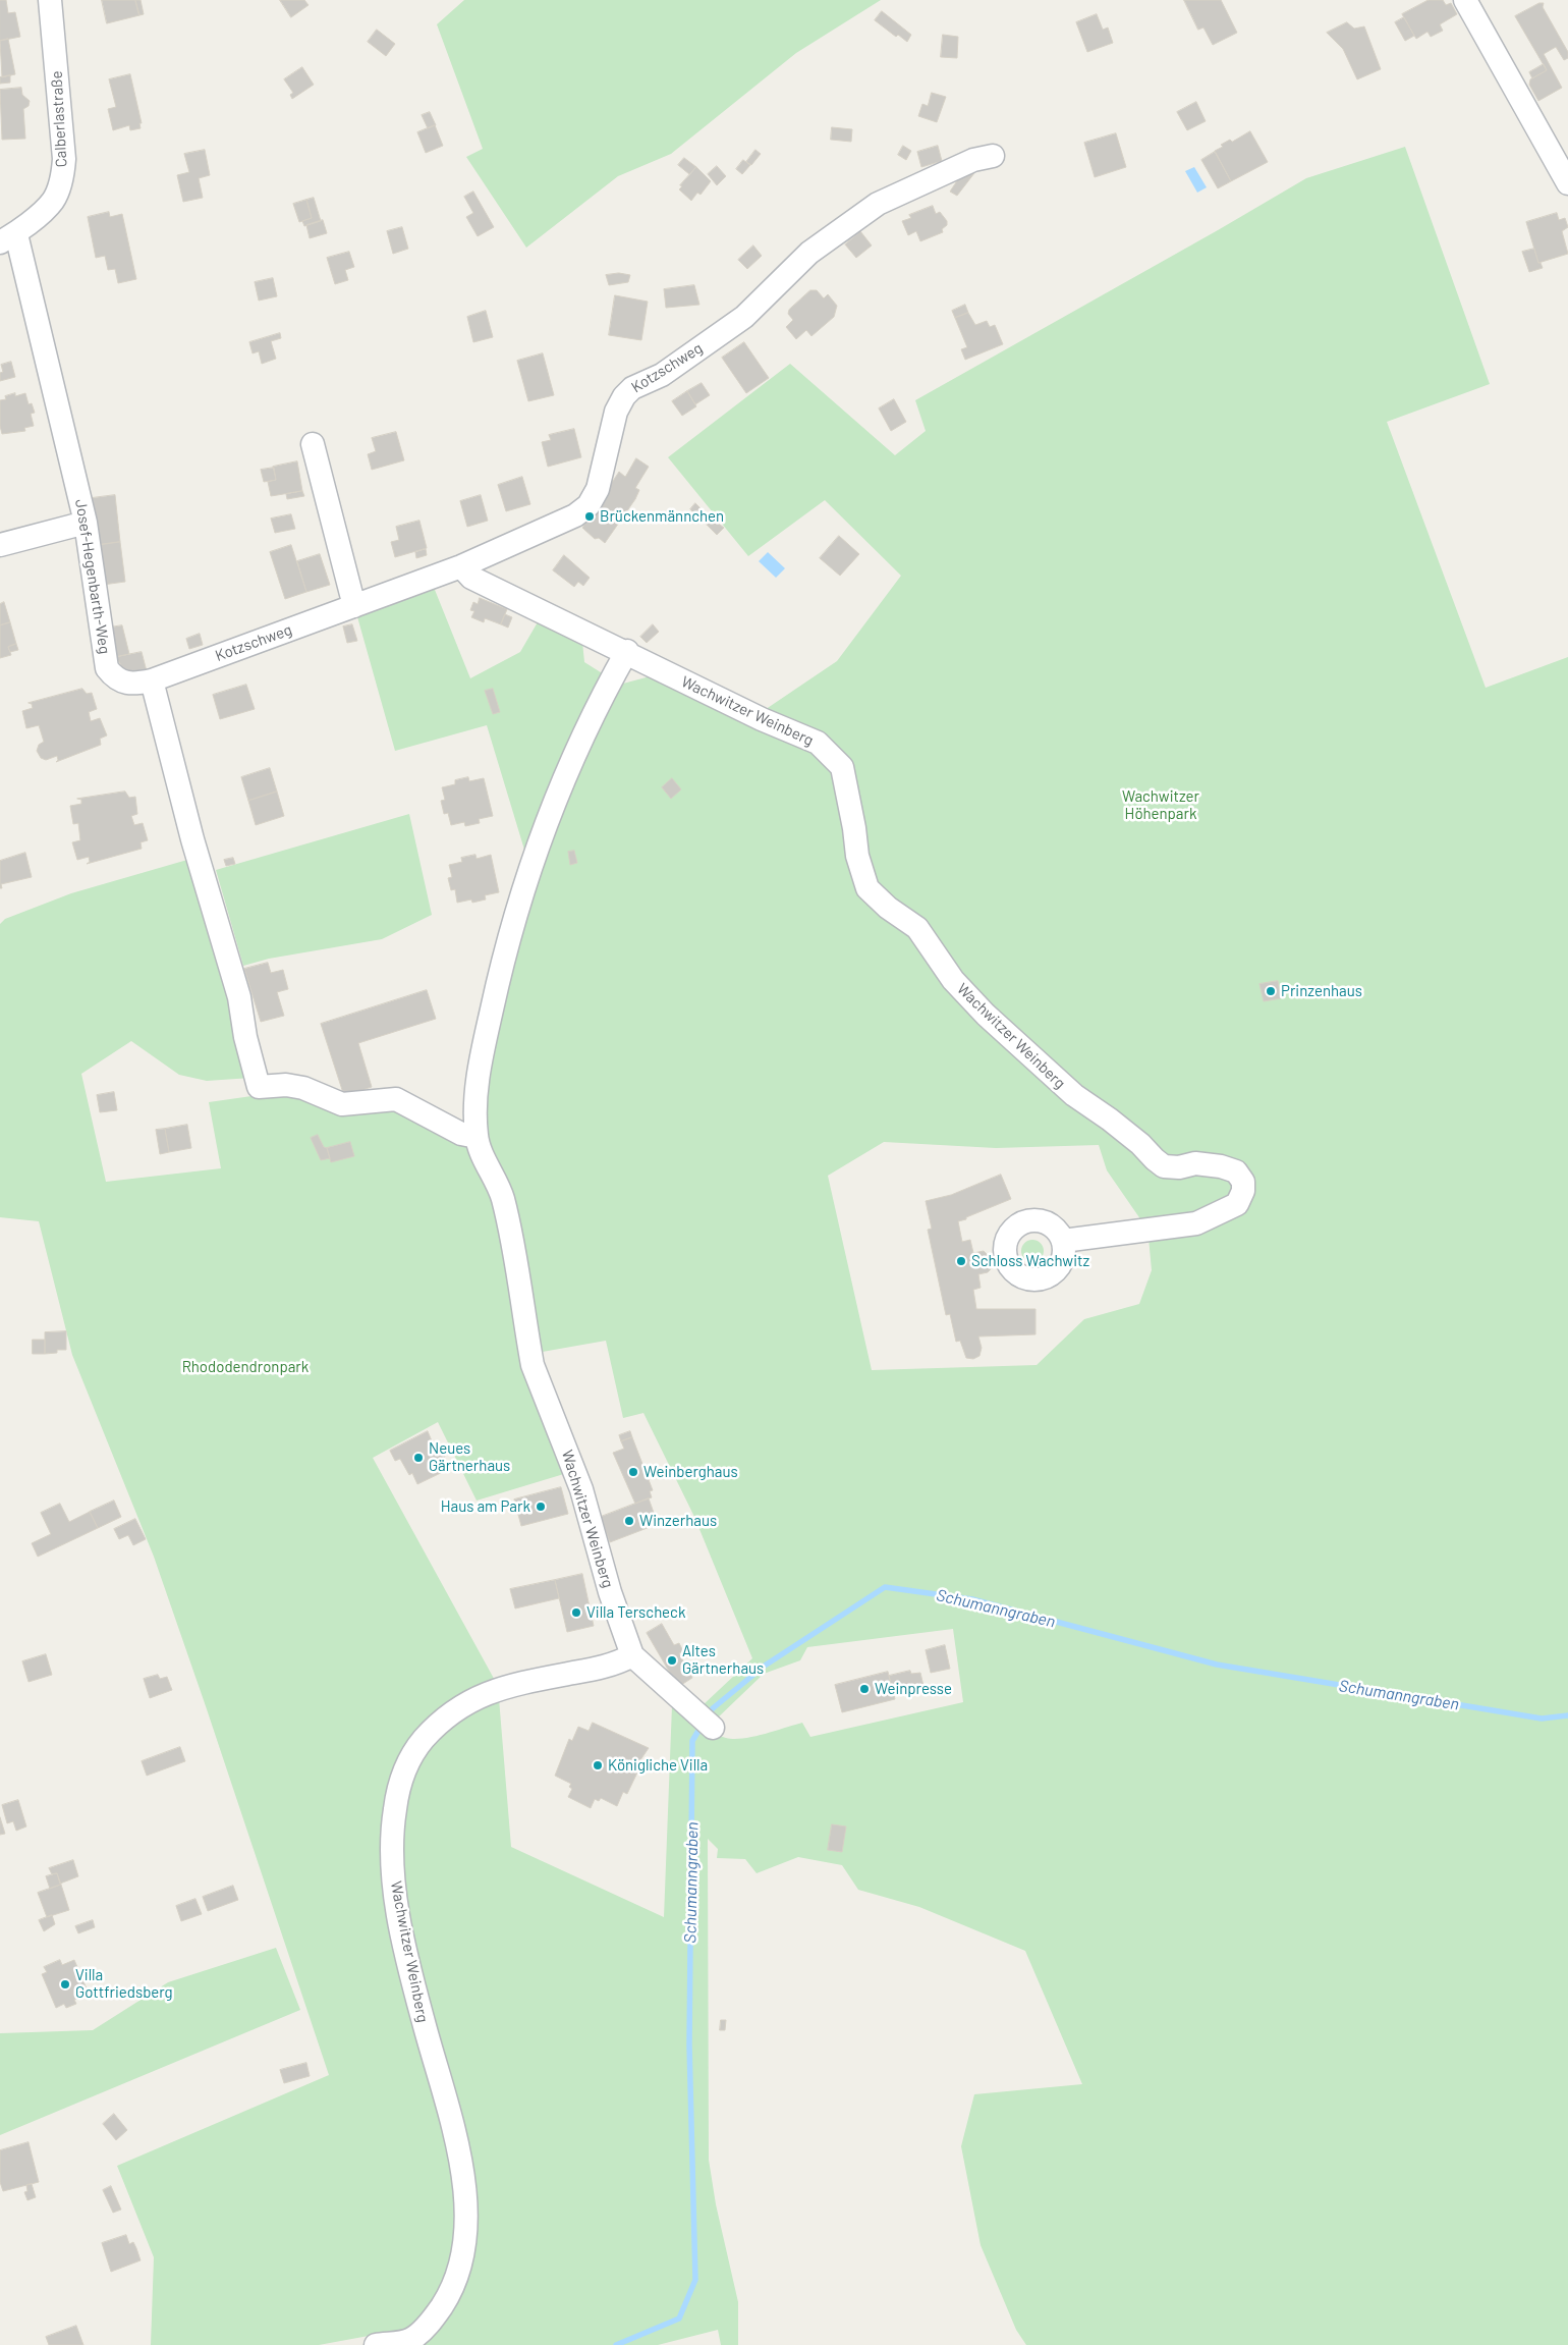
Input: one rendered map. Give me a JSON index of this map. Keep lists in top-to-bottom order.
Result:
{
  "streets": {
    "street": [
      "Calberlastraße",
      "Kotzschweg",
      "Josef-Hegenbarth-Weg",
      "Wachwitzer Weinberg"
    ]
  },
  "crossings": [
    ["Calberlastraße", "Josef-Hegenbarth-Weg"],
    ["Kotzschweg", "Josef-Hegenbarth-Weg"]
  ],
  "water": ["Schumanngraben"],
  "parks": ["Wachwitzer Höhenpark", "Rhododendronpark"],
  "places": [
    "Brückenmännchen",
    "Prinzenhaus",
    "Schloss Wachwitz",
    "Neues Gärtnerhaus",
    "Weinberghaus",
    "Haus am Park",
    "Winzerhaus",
    "Villa Terscheck",
    "Altes Gärtnerhaus",
    "Weinpresse",
    "Königliche Villa",
    "Villa Gottfriedsberg"
  ]
}
